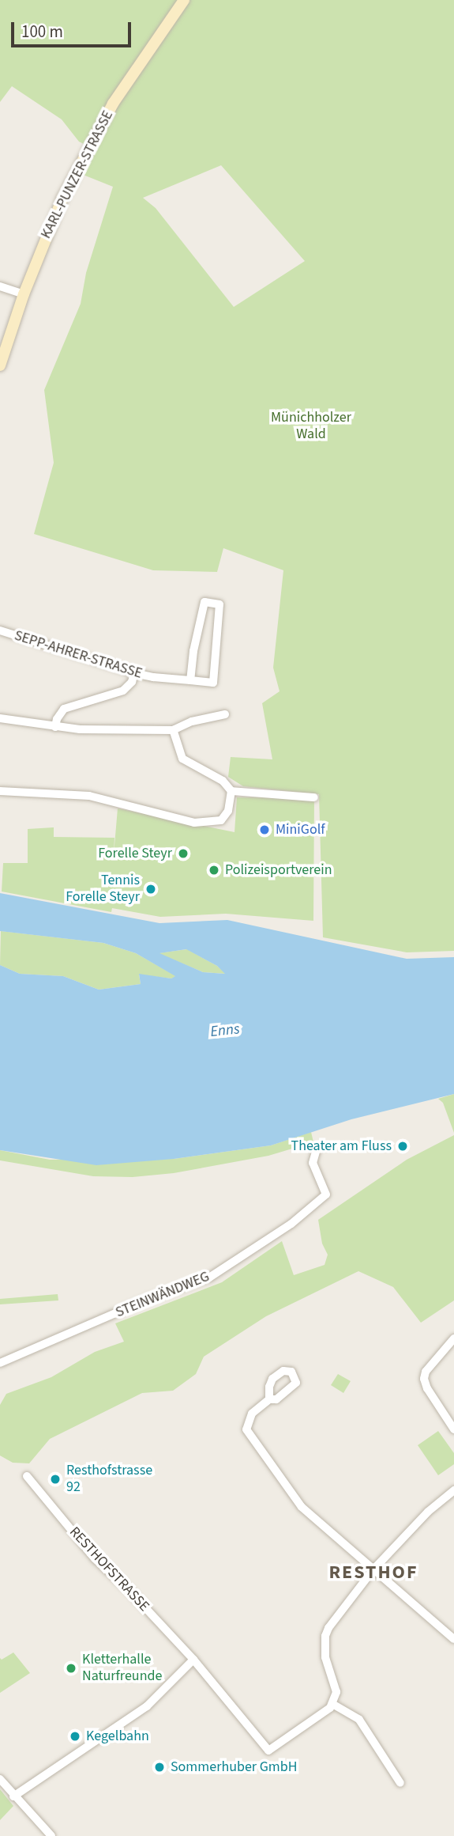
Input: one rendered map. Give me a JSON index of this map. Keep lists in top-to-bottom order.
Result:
{
  "streets": {
    "street": [
      "KARL-PUNZER-STRASSE",
      "SEPP-AHRER-STRASSE",
      "STEINWÄNDWEG",
      "RESTHOFSTRASSE"
    ]
  },
  "districts": ["RESTHOF"],
  "water": ["Enns"],
  "parks": ["Münichholzer Wald"],
  "places": [
    "MiniGolf",
    "Forelle Steyr",
    "Polizeisportverein",
    "Tennis Forelle Steyr",
    "Theater am Fluss",
    "Resthofstrasse 92",
    "Kletterhalle Naturfreunde",
    "Kegelbahn",
    "Sommerhuber GmbH"
  ],
  "scale_bar": "100 m"
}
